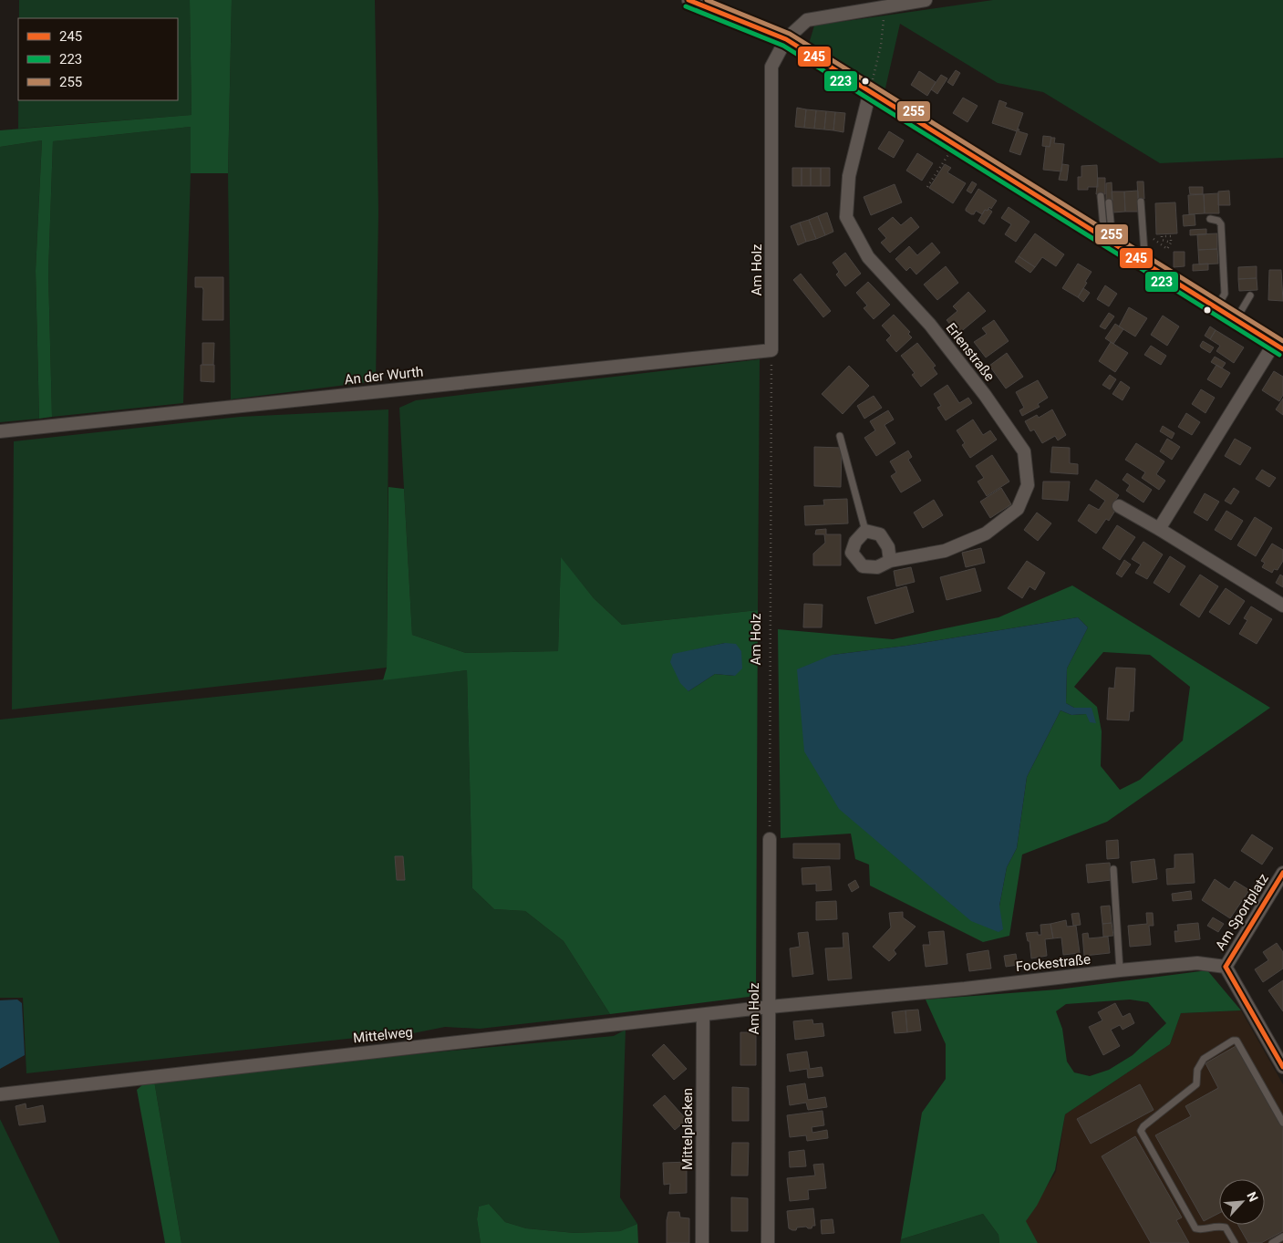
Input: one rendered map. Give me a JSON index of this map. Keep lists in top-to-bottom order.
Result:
{
  "streets": {
    "street": [
      "Am Holz",
      "Erlenstraße",
      "An der Wurth",
      "Am Sportplatz",
      "Fockestraße",
      "Mittelweg",
      "Mittelplacken"
    ]
  },
  "crossings": [
    ["Am Holz", "An der Wurth"],
    ["Am Holz", "Fockestraße"],
    ["Am Holz", "Mittelweg"],
    ["Am Sportplatz", "Fockestraße"],
    ["Fockestraße", "Mittelweg"],
    ["Mittelweg", "Mittelplacken"]
  ],
  "lines": ["transit line 245", "transit line 255", "transit line 223"],
  "legend": ["245", "223", "255"],
  "north": "top right"
}
